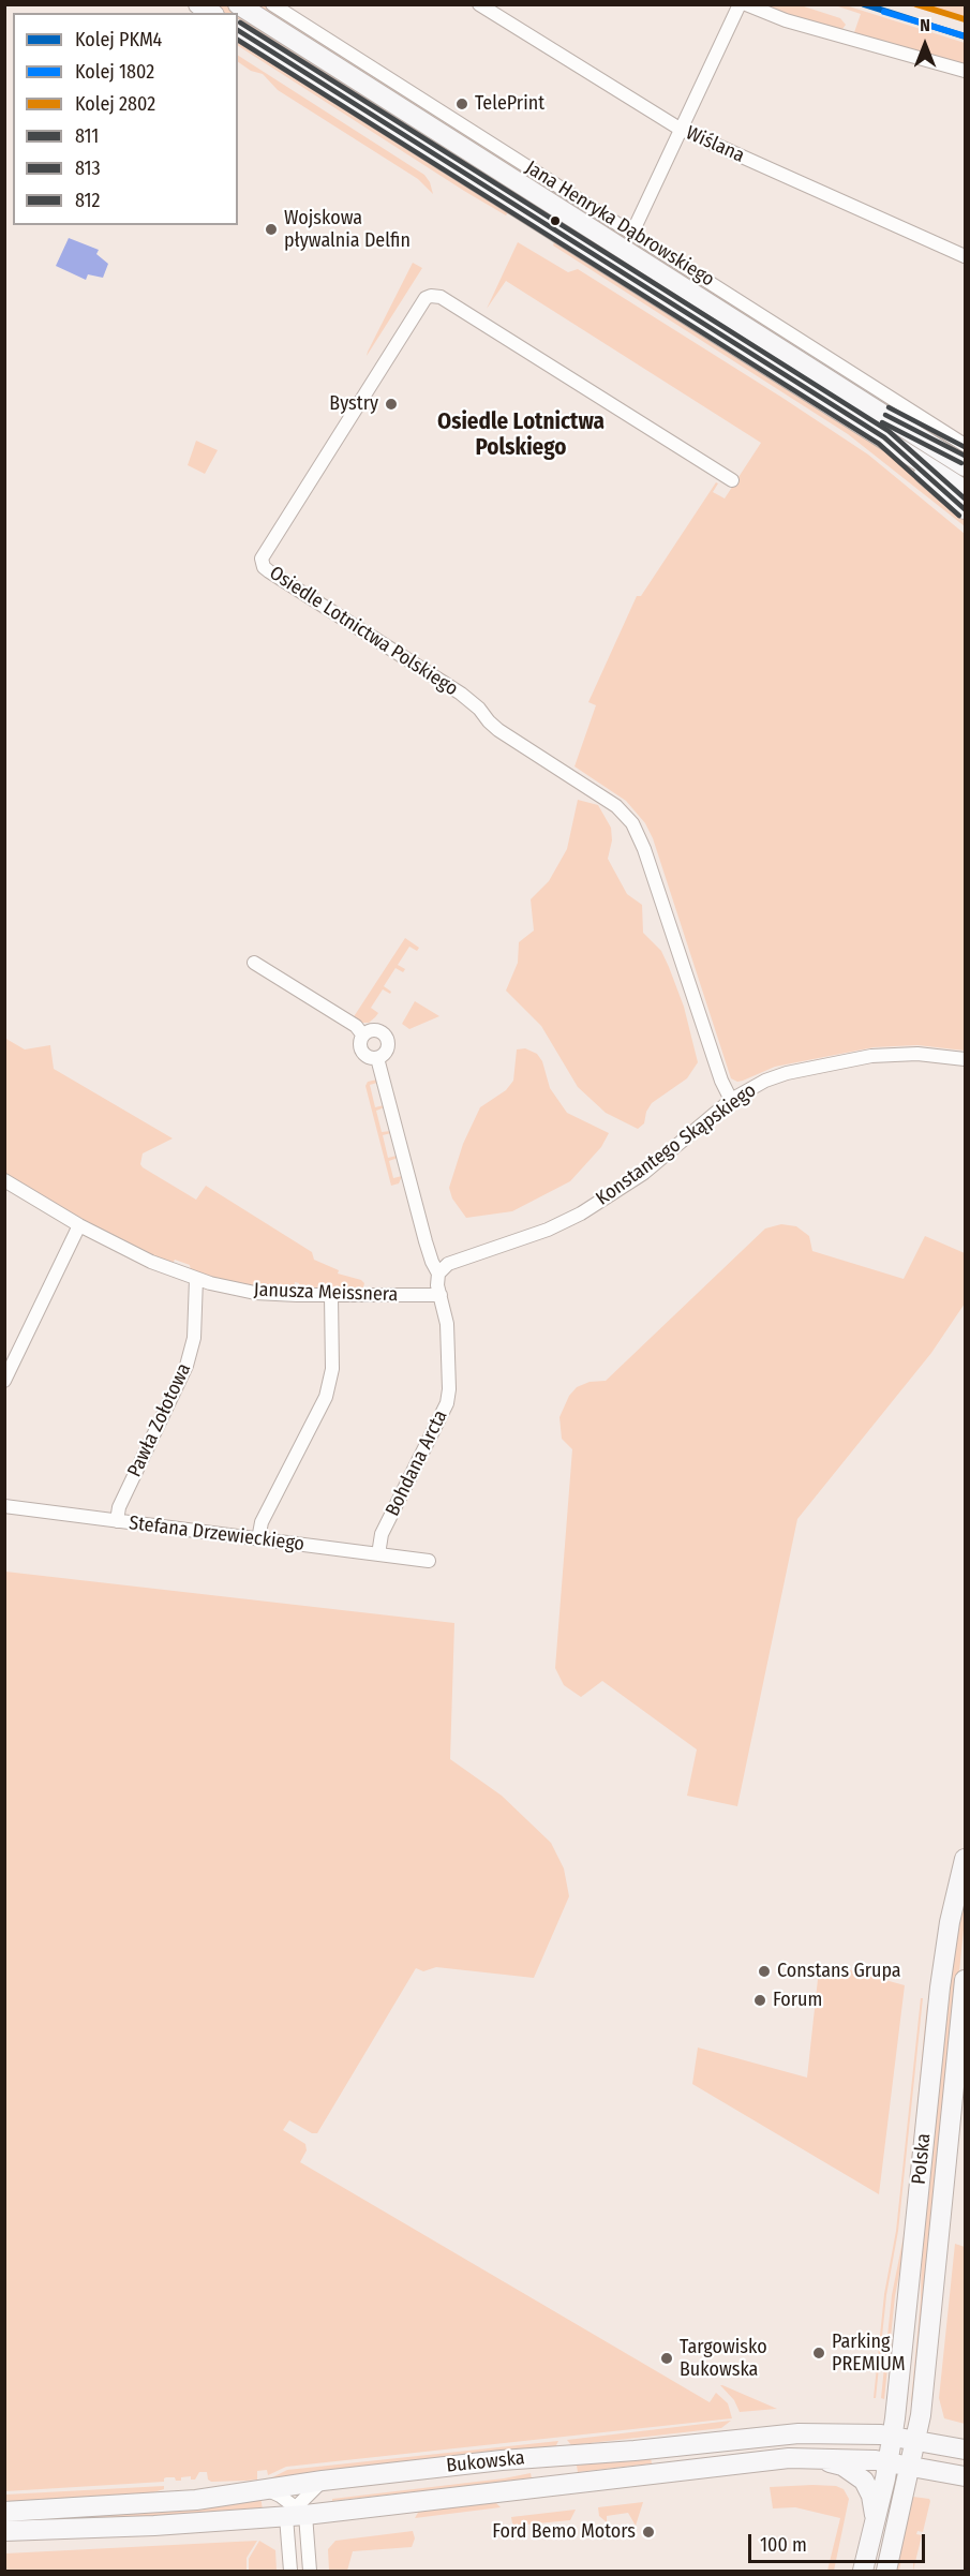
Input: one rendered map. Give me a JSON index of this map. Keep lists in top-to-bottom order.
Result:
{
  "streets": {
    "main road": ["Jana Henryka Dąbrowskiego", "Polska", "Bukowska"],
    "street": [
      "Wiślana",
      "Osiedle Lotnictwa Polskiego",
      "Konstantego Skąpskiego",
      "Janusza Meissnera",
      "Pawła Zołotowa",
      "Bohdana Arcta",
      "Stefana Drzewieckiego"
    ]
  },
  "crossings": [
    ["Osiedle Lotnictwa Polskiego", "Konstantego Skąpskiego"],
    ["Konstantego Skąpskiego", "Bohdana Arcta"],
    ["Janusza Meissnera", "Pawła Zołotowa"],
    ["Janusza Meissnera", "Bohdana Arcta"],
    ["Pawła Zołotowa", "Stefana Drzewieckiego"],
    ["Bohdana Arcta", "Stefana Drzewieckiego"],
    ["Polska", "Bukowska"]
  ],
  "districts": ["Osiedle Lotnictwa Polskiego"],
  "places": [
    "TelePrint",
    "Wojskowa pływalnia Delfin",
    "Bystry",
    "Constans Grupa",
    "Forum",
    "Parking PREMIUM",
    "Targowisko Bukowska",
    "Ford Bemo Motors"
  ],
  "lines": [
    "rail line PKM4",
    "rail line 2802",
    "rail line 1802",
    "transit line 812",
    "transit line 811",
    "transit line 813"
  ],
  "legend": [
    "Kolej PKM4",
    "Kolej 1802",
    "Kolej 2802",
    "811",
    "813",
    "812"
  ],
  "scale_bar": "100 m",
  "north": "top"
}
